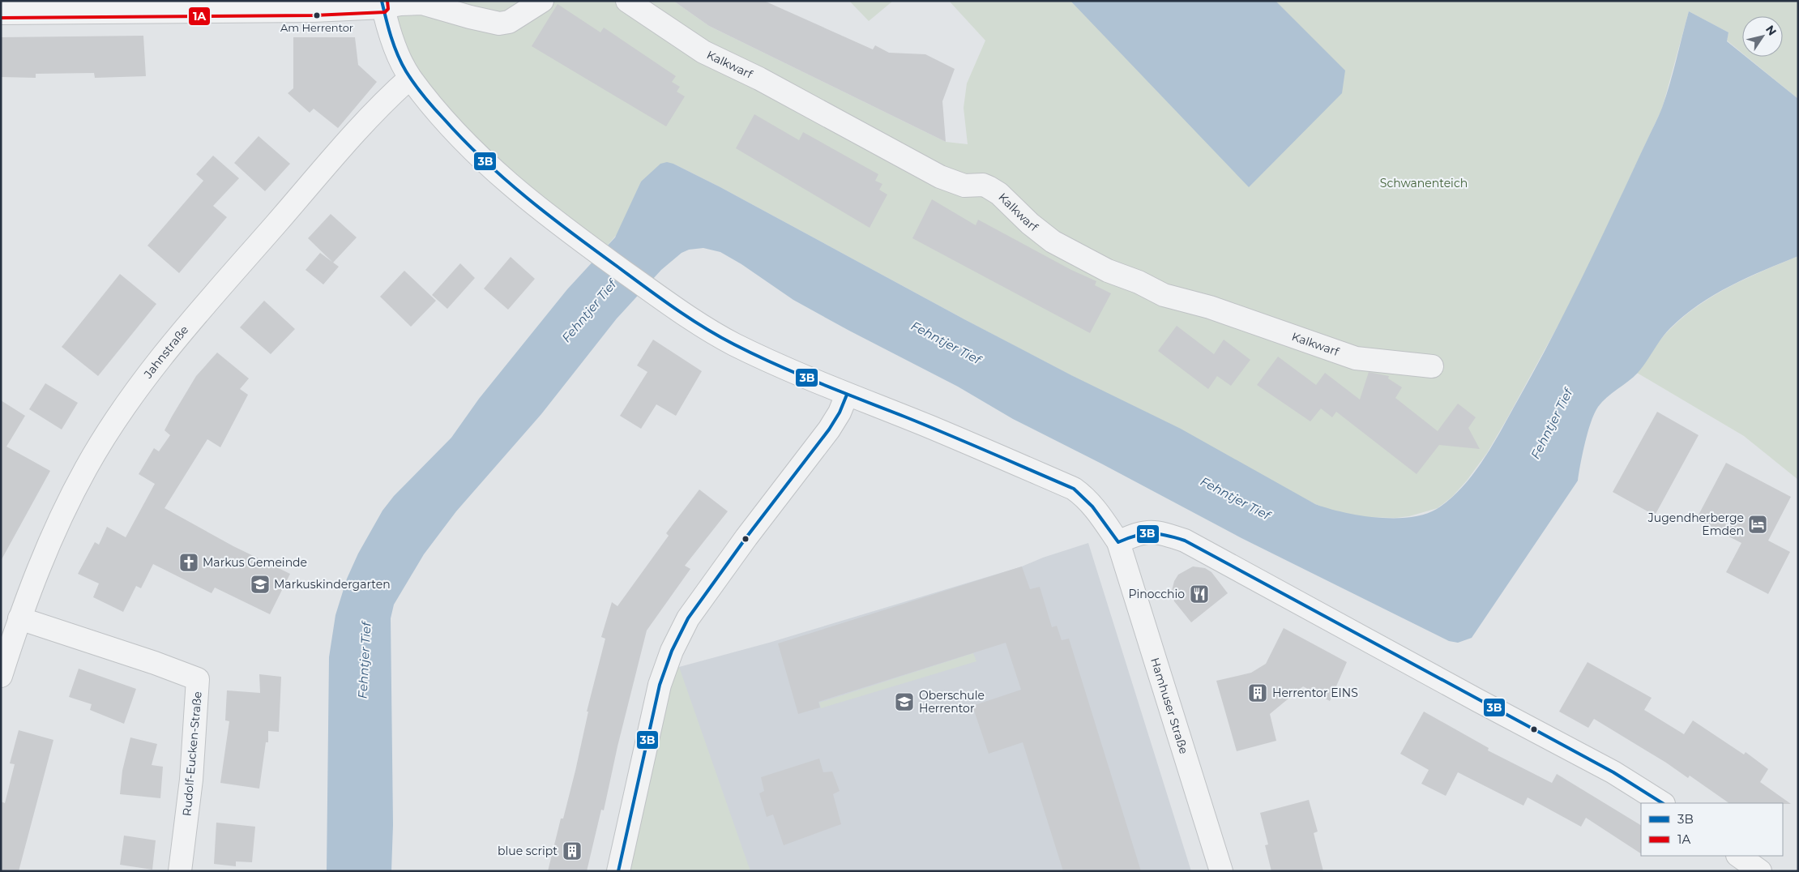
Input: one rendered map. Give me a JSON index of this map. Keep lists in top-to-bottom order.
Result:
{
  "streets": {
    "street": [
      "Kalkwarf",
      "Jahnstraße",
      "Hamhuser Straße",
      "Rudolf-Eucken-Straße"
    ]
  },
  "crossings": [
    ["Jahnstraße", "Rudolf-Eucken-Straße"]
  ],
  "water": ["Fehntjer Tief"],
  "parks": ["Schwanenteich"],
  "places": {
    "other": ["Am Herrentor"],
    "hotel": ["Jugendherberge Emden"],
    "church": ["Markus Gemeinde"],
    "school or university": ["Markuskindergarten", "Oberschule Herrentor"],
    "restaurant": ["Pinocchio"],
    "building": ["Herrentor EINS", "blue script"]
  },
  "lines": ["transit line 3B", "transit line 1A"],
  "legend": ["3B", "1A"],
  "north": "top right"
}
